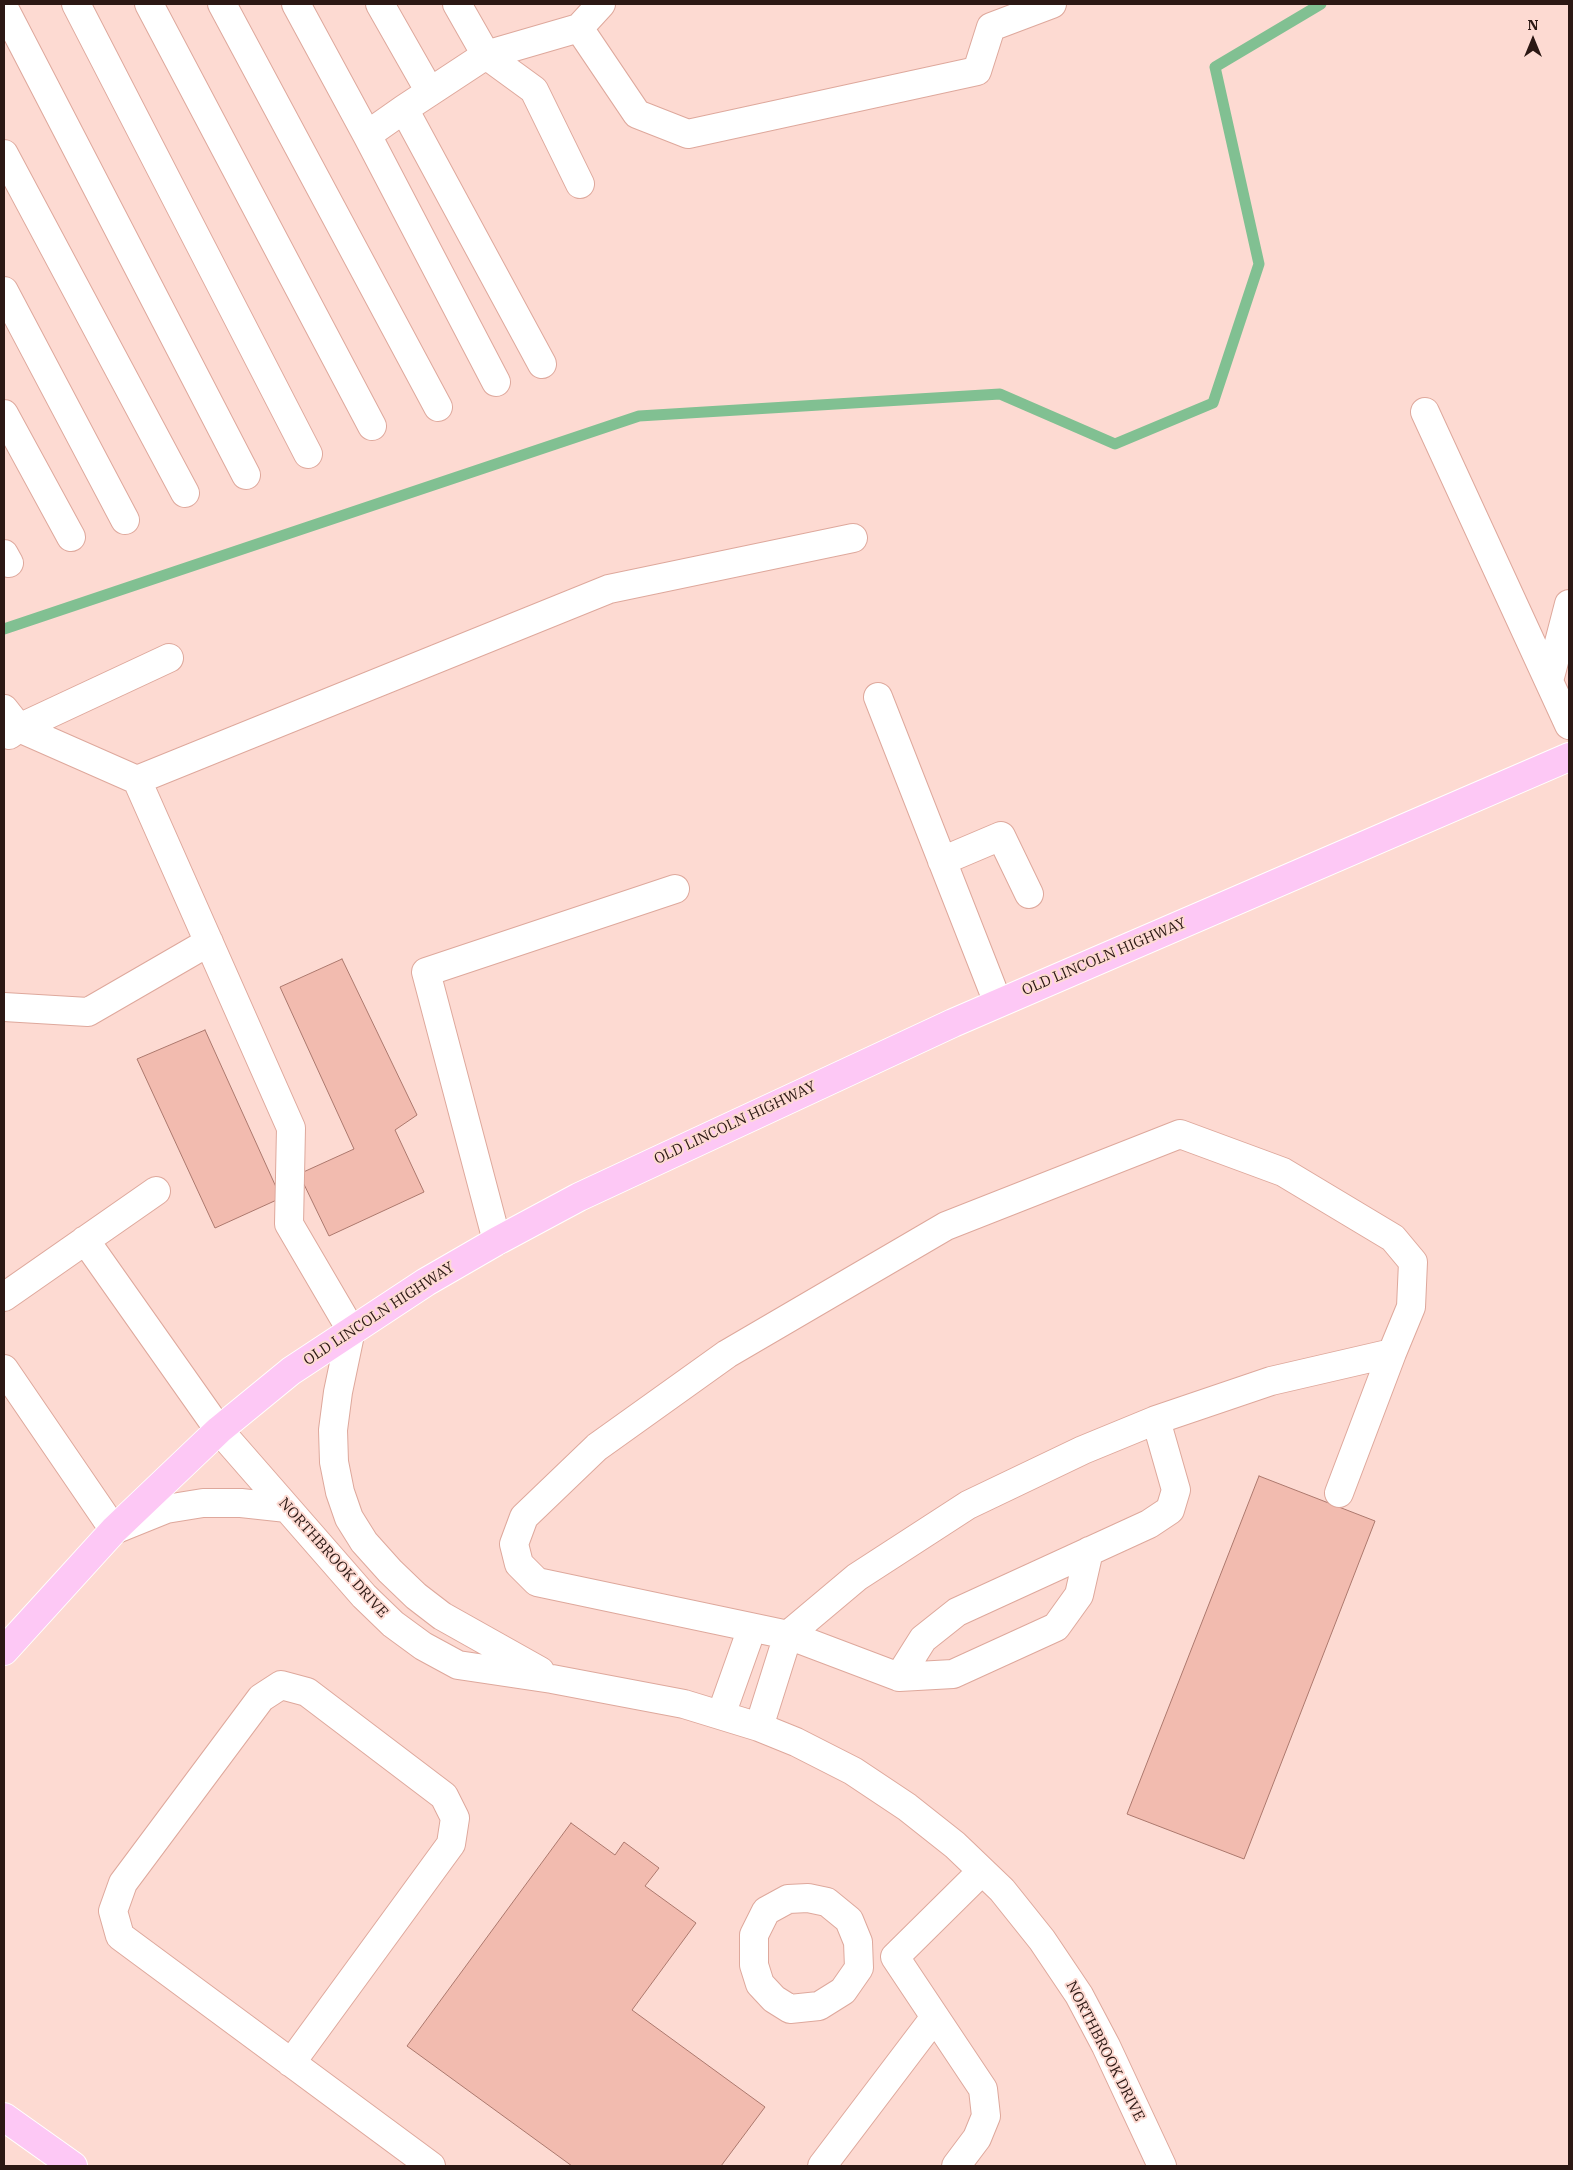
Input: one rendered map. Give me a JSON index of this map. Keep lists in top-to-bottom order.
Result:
{
  "streets": {
    "main road": ["OLD LINCOLN HIGHWAY"],
    "lane": ["NORTHBROOK DRIVE"]
  },
  "crossings": [
    ["OLD LINCOLN HIGHWAY", "NORTHBROOK DRIVE"]
  ],
  "north": "top"
}
